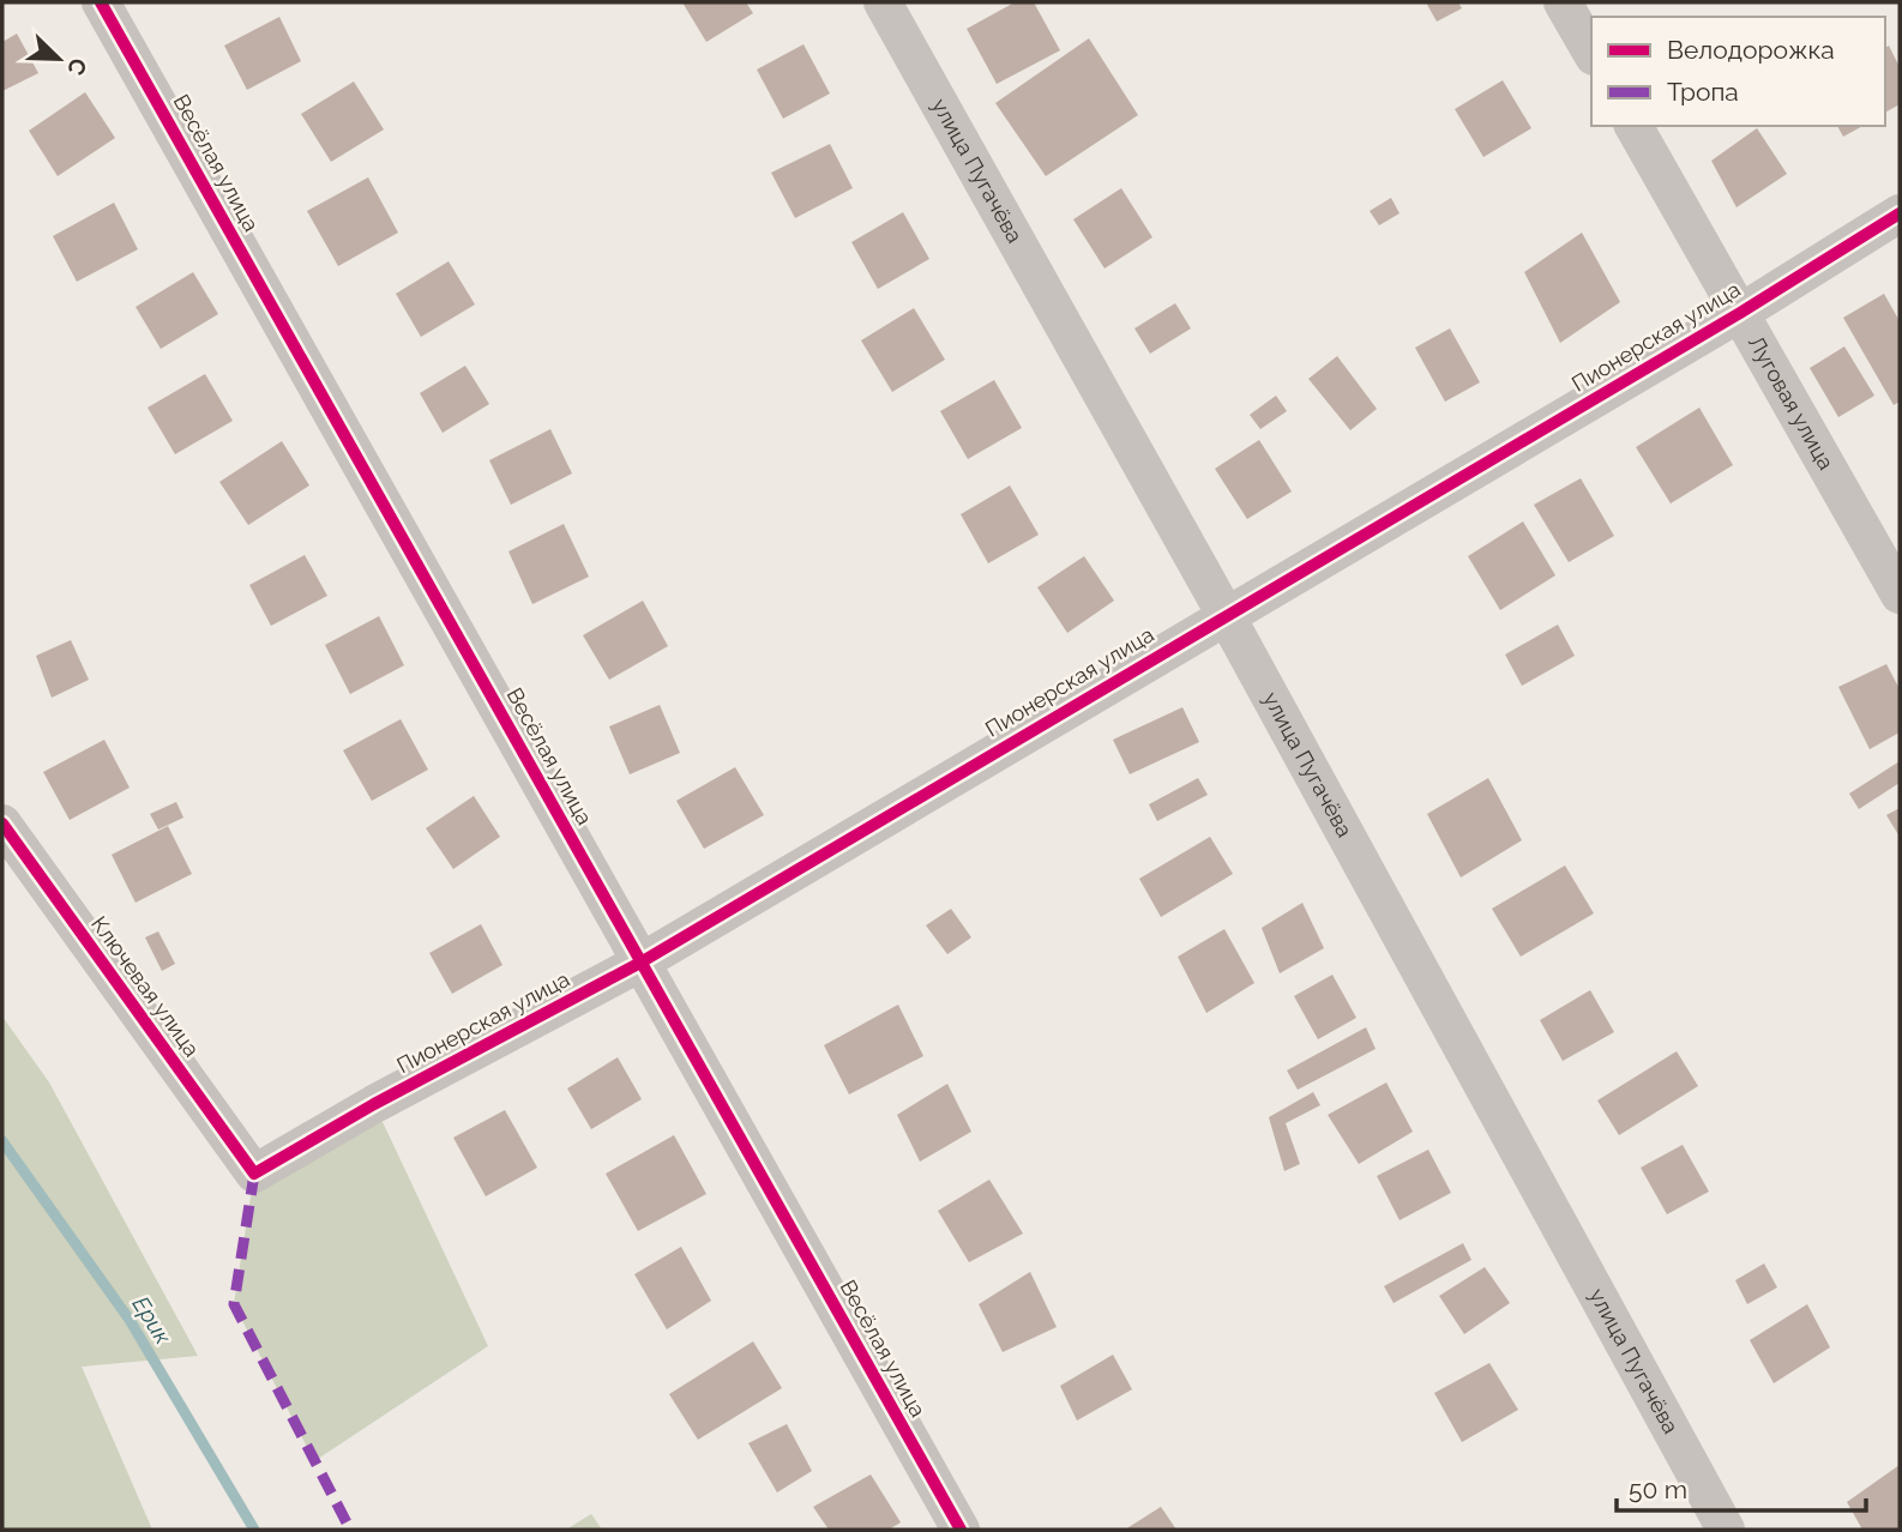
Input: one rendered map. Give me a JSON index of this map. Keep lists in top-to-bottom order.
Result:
{
  "streets": {
    "street": [
      "Весёлая улица",
      "улица Пугачёва",
      "Пионерская улица",
      "Луговая улица",
      "Ключевая улица"
    ]
  },
  "crossings": [
    ["Весёлая улица", "Пионерская улица"],
    ["улица Пугачёва", "Пионерская улица"],
    ["Пионерская улица", "Луговая улица"],
    ["Пионерская улица", "Ключевая улица"]
  ],
  "water": ["Ерик"],
  "legend": ["Велодорожка", "Тропа"],
  "scale_bar": "50 m",
  "north": "bottom right"
}
